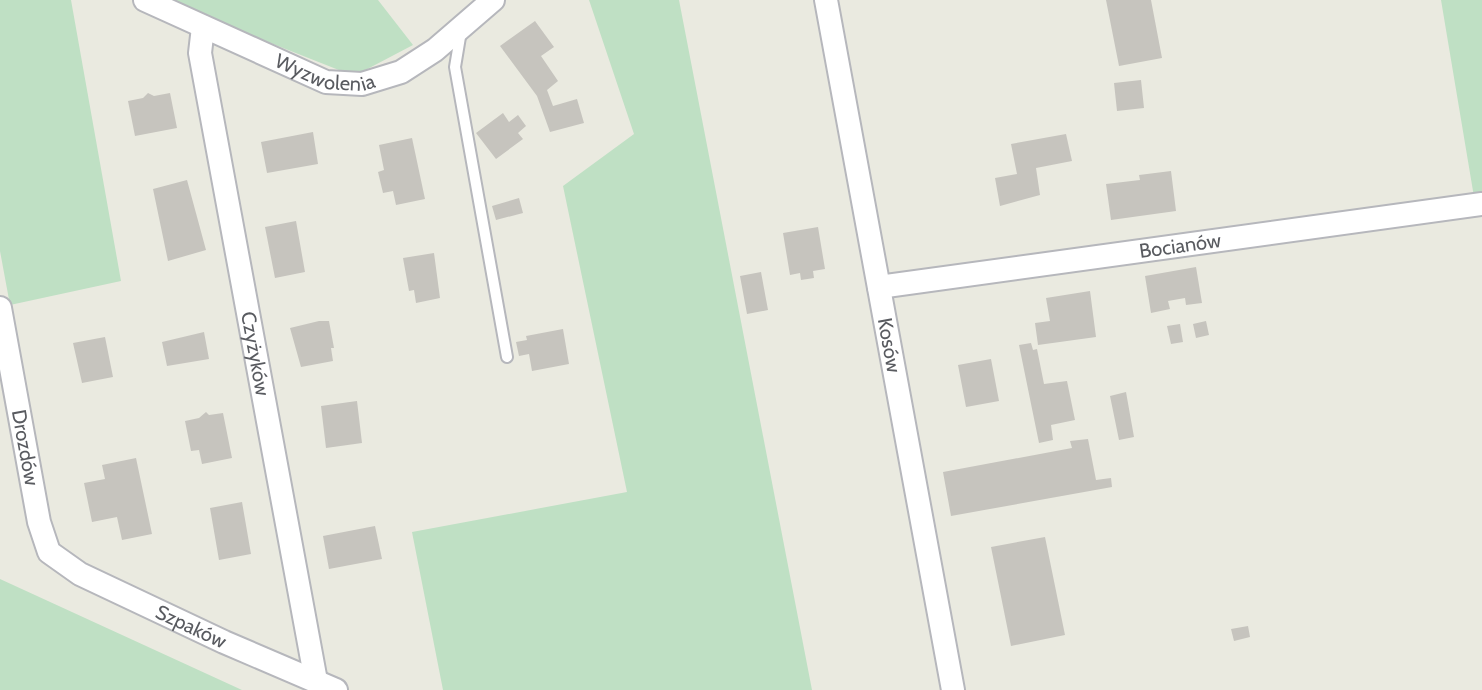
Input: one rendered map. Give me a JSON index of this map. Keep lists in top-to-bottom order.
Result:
{
  "streets": {
    "street": [
      "Wyzwolenia",
      "Bocianów",
      "Kosów",
      "Czyżyków",
      "Drozdów",
      "Szpaków"
    ]
  },
  "crossings": [
    ["Wyzwolenia", "Czyżyków"],
    ["Bocianów", "Kosów"],
    ["Czyżyków", "Szpaków"],
    ["Drozdów", "Szpaków"]
  ]
}
